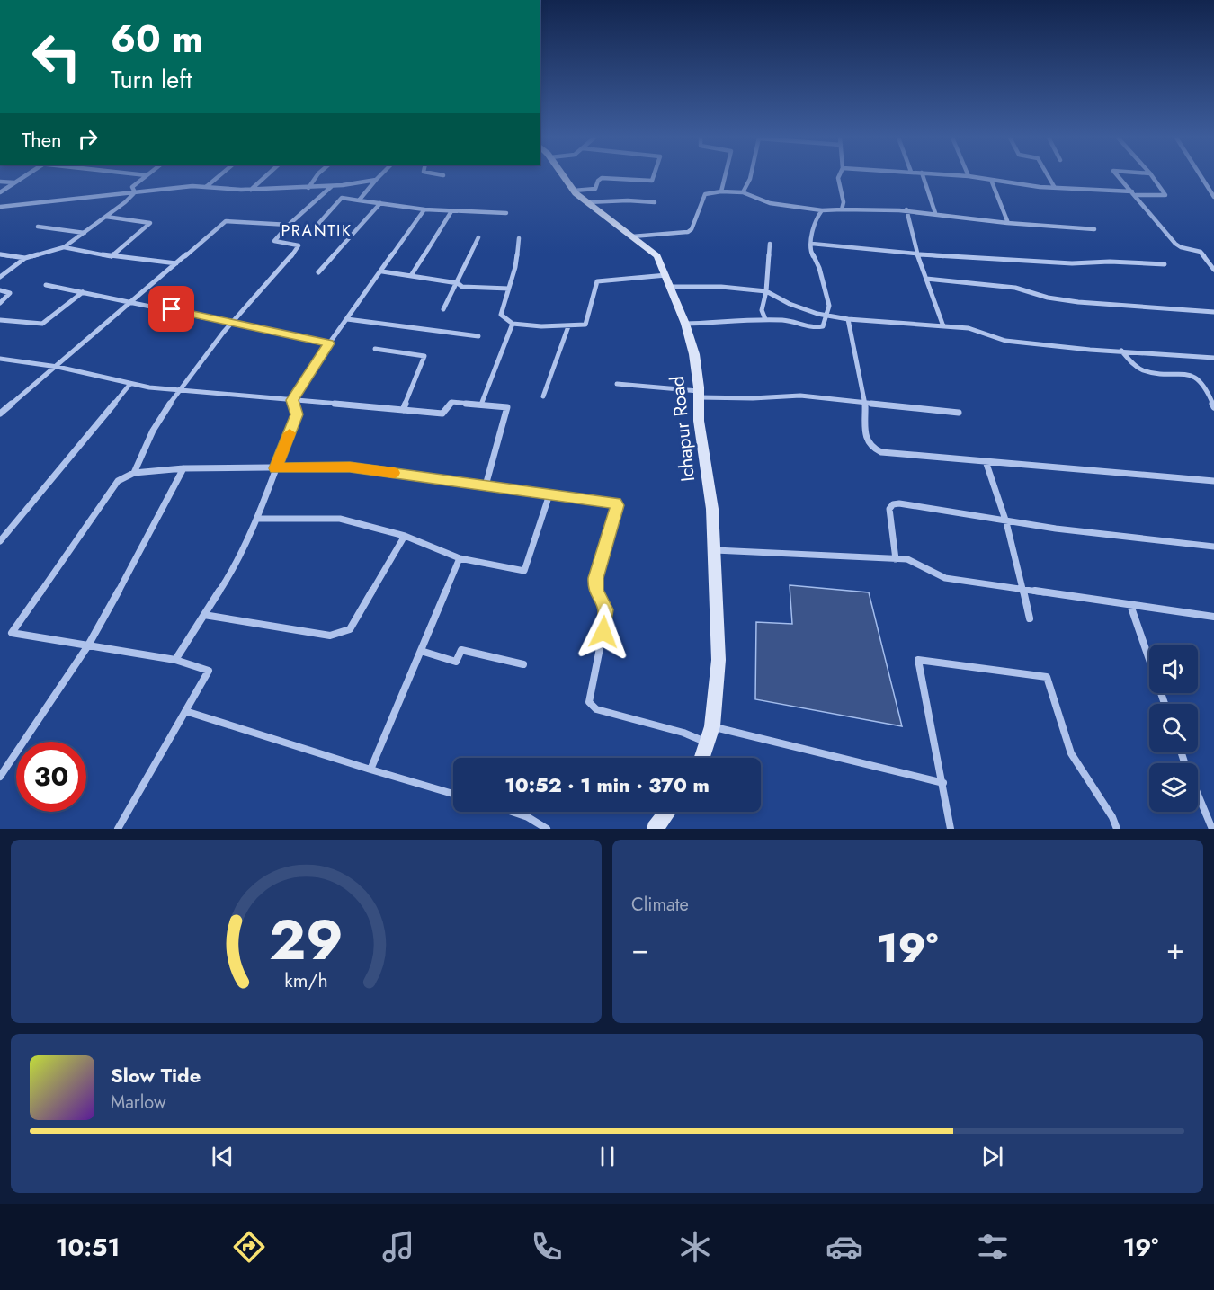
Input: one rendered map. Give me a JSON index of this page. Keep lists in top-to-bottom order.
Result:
{
  "streets": {
    "street": ["Ichapur Road"]
  },
  "districts": ["PRANTIK"],
  "page": {
    "turn": ["60 m", "Turn left"],
    "then": "Then",
    "limit": "30",
    "trip": "10:52 · 1 min · 370 m",
    "tile": "Climate",
    "heat": ["−", "19°", "+"],
    "song": ["Slow Tide", "Marlow"],
    "tabs": ["10:51", "19°"],
    "gauge": ["29", "km/h"]
  }
}
